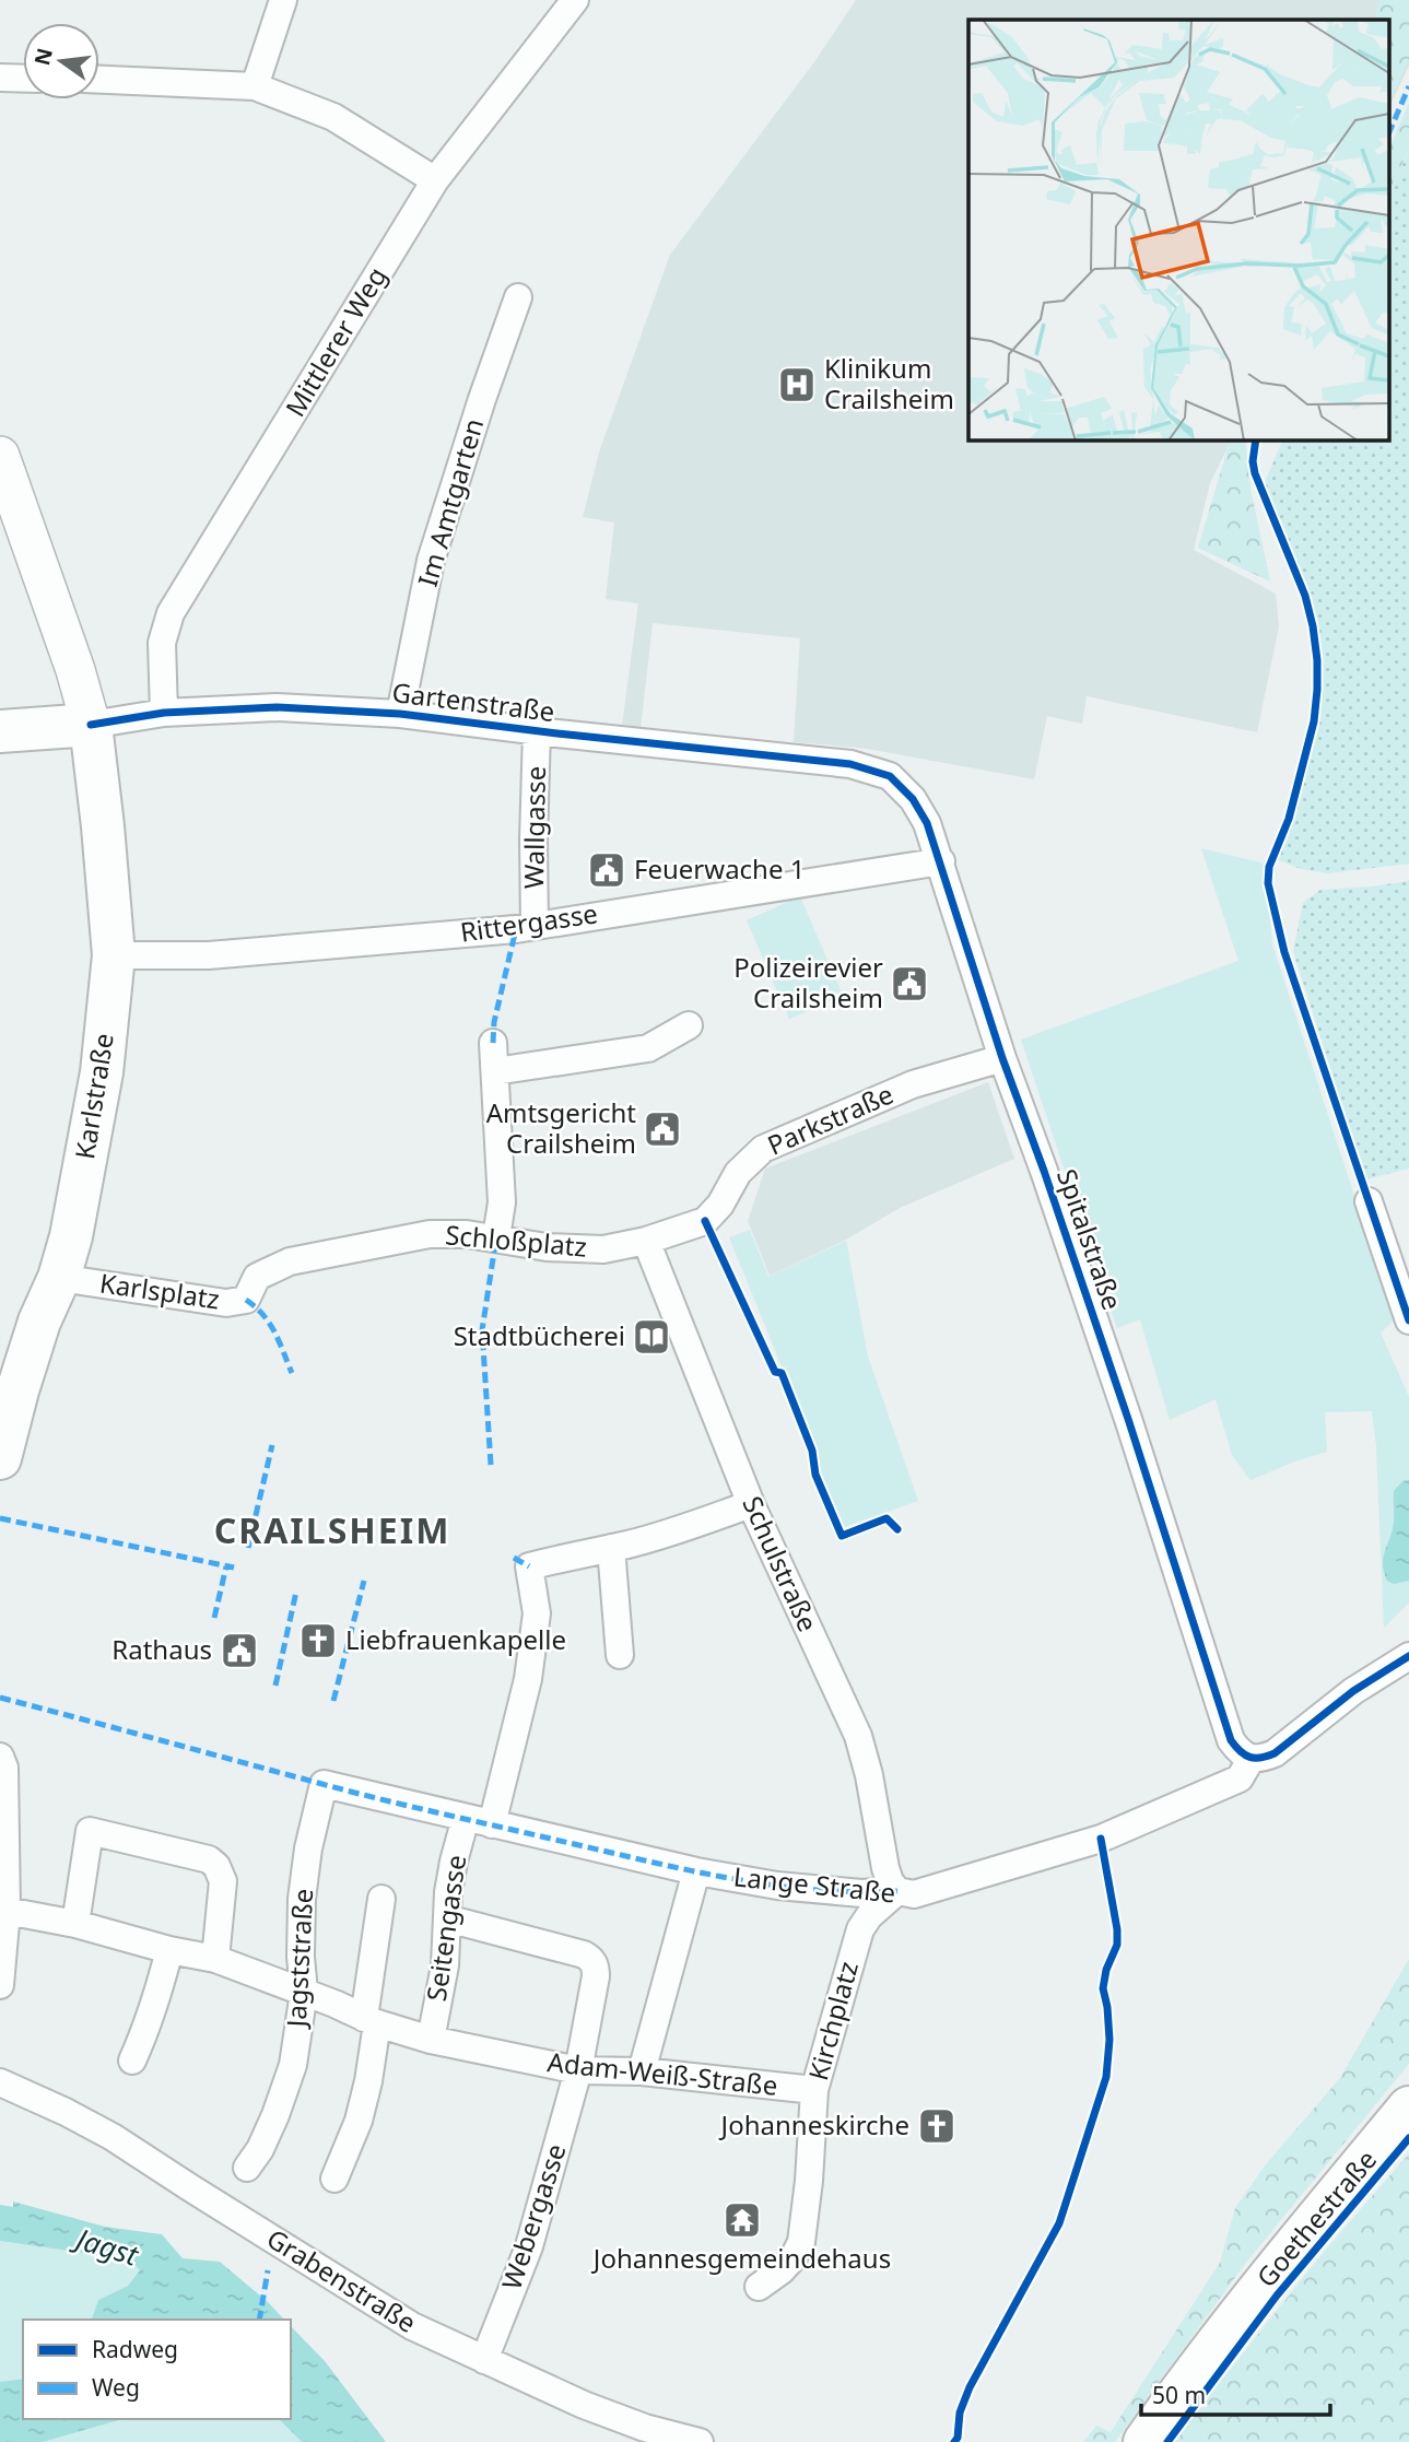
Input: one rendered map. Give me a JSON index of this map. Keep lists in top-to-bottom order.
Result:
{
  "streets": {
    "main road": ["Karlstraße", "Goethestraße"],
    "street": [
      "Mittlerer Weg",
      "Im Amtgarten",
      "Gartenstraße",
      "Wallgasse",
      "Rittergasse",
      "Parkstraße",
      "Spitalstraße",
      "Schloßplatz",
      "Karlsplatz",
      "Schulstraße",
      "Lange Straße",
      "Seitengasse",
      "Jagststraße",
      "Kirchplatz",
      "Adam-Weiß-Straße",
      "Webergasse",
      "Grabenstraße"
    ]
  },
  "crossings": [
    ["Mittlerer Weg", "Gartenstraße"],
    ["Im Amtgarten", "Gartenstraße"],
    ["Gartenstraße", "Wallgasse"],
    ["Gartenstraße", "Karlstraße"],
    ["Gartenstraße", "Spitalstraße"],
    ["Wallgasse", "Rittergasse"],
    ["Rittergasse", "Karlstraße"],
    ["Rittergasse", "Spitalstraße"],
    ["Karlstraße", "Karlsplatz"],
    ["Parkstraße", "Spitalstraße"],
    ["Parkstraße", "Schloßplatz"],
    ["Parkstraße", "Schulstraße"],
    ["Spitalstraße", "Lange Straße"],
    ["Schloßplatz", "Karlsplatz"],
    ["Schloßplatz", "Schulstraße"],
    ["Schulstraße", "Lange Straße"],
    ["Schulstraße", "Kirchplatz"],
    ["Lange Straße", "Seitengasse"],
    ["Lange Straße", "Jagststraße"],
    ["Lange Straße", "Kirchplatz"],
    ["Seitengasse", "Adam-Weiß-Straße"],
    ["Seitengasse", "Webergasse"],
    ["Jagststraße", "Adam-Weiß-Straße"],
    ["Kirchplatz", "Adam-Weiß-Straße"],
    ["Adam-Weiß-Straße", "Webergasse"],
    ["Webergasse", "Grabenstraße"]
  ],
  "districts": ["CRAILSHEIM"],
  "water": ["Jagst"],
  "places": {
    "hospital": ["Klinikum Crailsheim"],
    "public building": [
      "Feuerwache 1",
      "Polizeirevier Crailsheim",
      "Amtsgericht Crailsheim",
      "Rathaus"
    ],
    "library": ["Stadtbücherei"],
    "church": ["Liebfrauenkapelle", "Johanneskirche"],
    "temple": ["Johannesgemeindehaus"]
  },
  "legend": ["Radweg", "Weg"],
  "scale_bar": "50 m",
  "north": "left"
}
